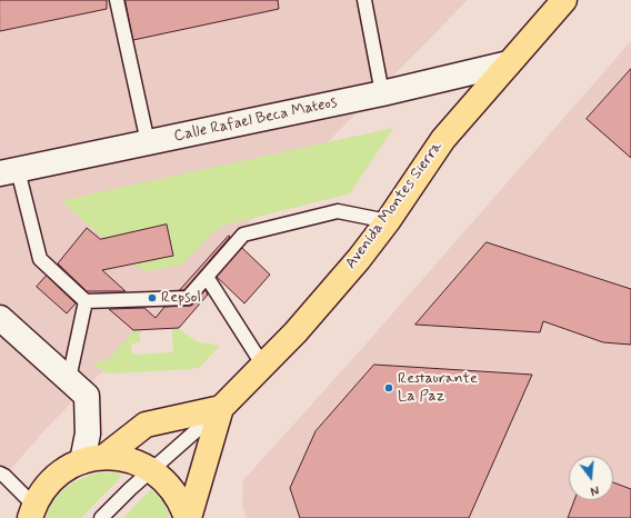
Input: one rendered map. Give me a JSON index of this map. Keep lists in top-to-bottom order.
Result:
{
  "streets": {
    "main road": ["Avenida Montes Sierra"],
    "street": ["Calle Rafael Beca Mateos"]
  },
  "crossings": [
    ["Calle Rafael Beca Mateos", "Avenida Montes Sierra"]
  ],
  "places": ["Repsol", "Restaurante La Paz"],
  "north": "bottom"
}
